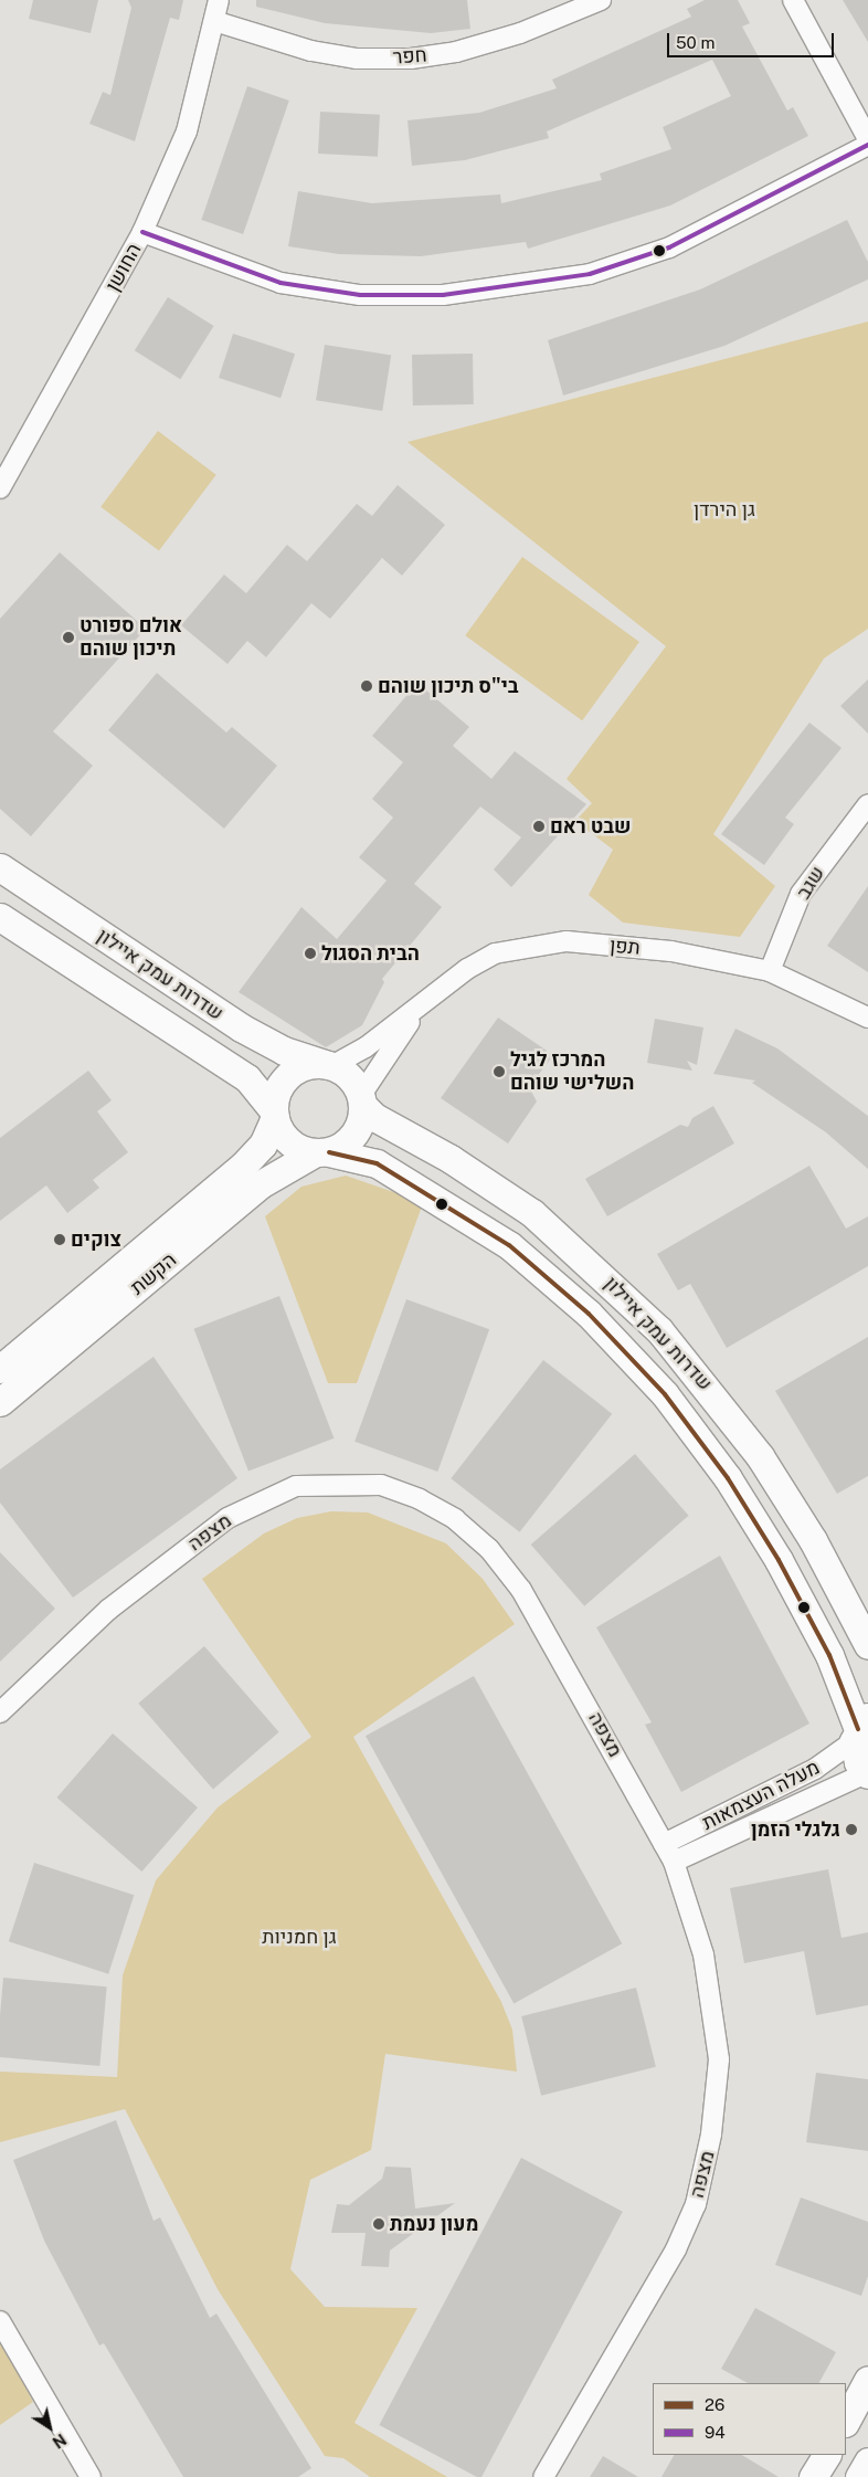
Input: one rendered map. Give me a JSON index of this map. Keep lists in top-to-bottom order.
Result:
{
  "streets": {
    "main road": ["שדרות עמק איילון", "הקשת"],
    "street": [
      "חפר",
      "החושן",
      "שגב",
      "תפן",
      "מצפה",
      "מעלה העצמאות"
    ]
  },
  "crossings": [
    ["חפר", "החושן"],
    ["שגב", "תפן"],
    ["תפן", "שדרות עמק איילון"],
    ["תפן", "הקשת"],
    ["שדרות עמק איילון", "הקשת"],
    ["שדרות עמק איילון", "מעלה העצמאות"],
    ["מצפה", "מעלה העצמאות"]
  ],
  "parks": ["גן הירדן", "גן חמניות"],
  "places": [
    "אולם ספורט תיכון שוהם",
    "בי\"ס תיכון שוהם",
    "שבט ראם",
    "הבית הסגול",
    "המרכז לגיל השלישי שוהם",
    "צוקים",
    "גלגלי הזמן",
    "מעון נעמת"
  ],
  "lines": ["transit line 94", "transit line 26"],
  "legend": ["26", "94"],
  "scale_bar": "50 m",
  "north": "bottom right"
}
